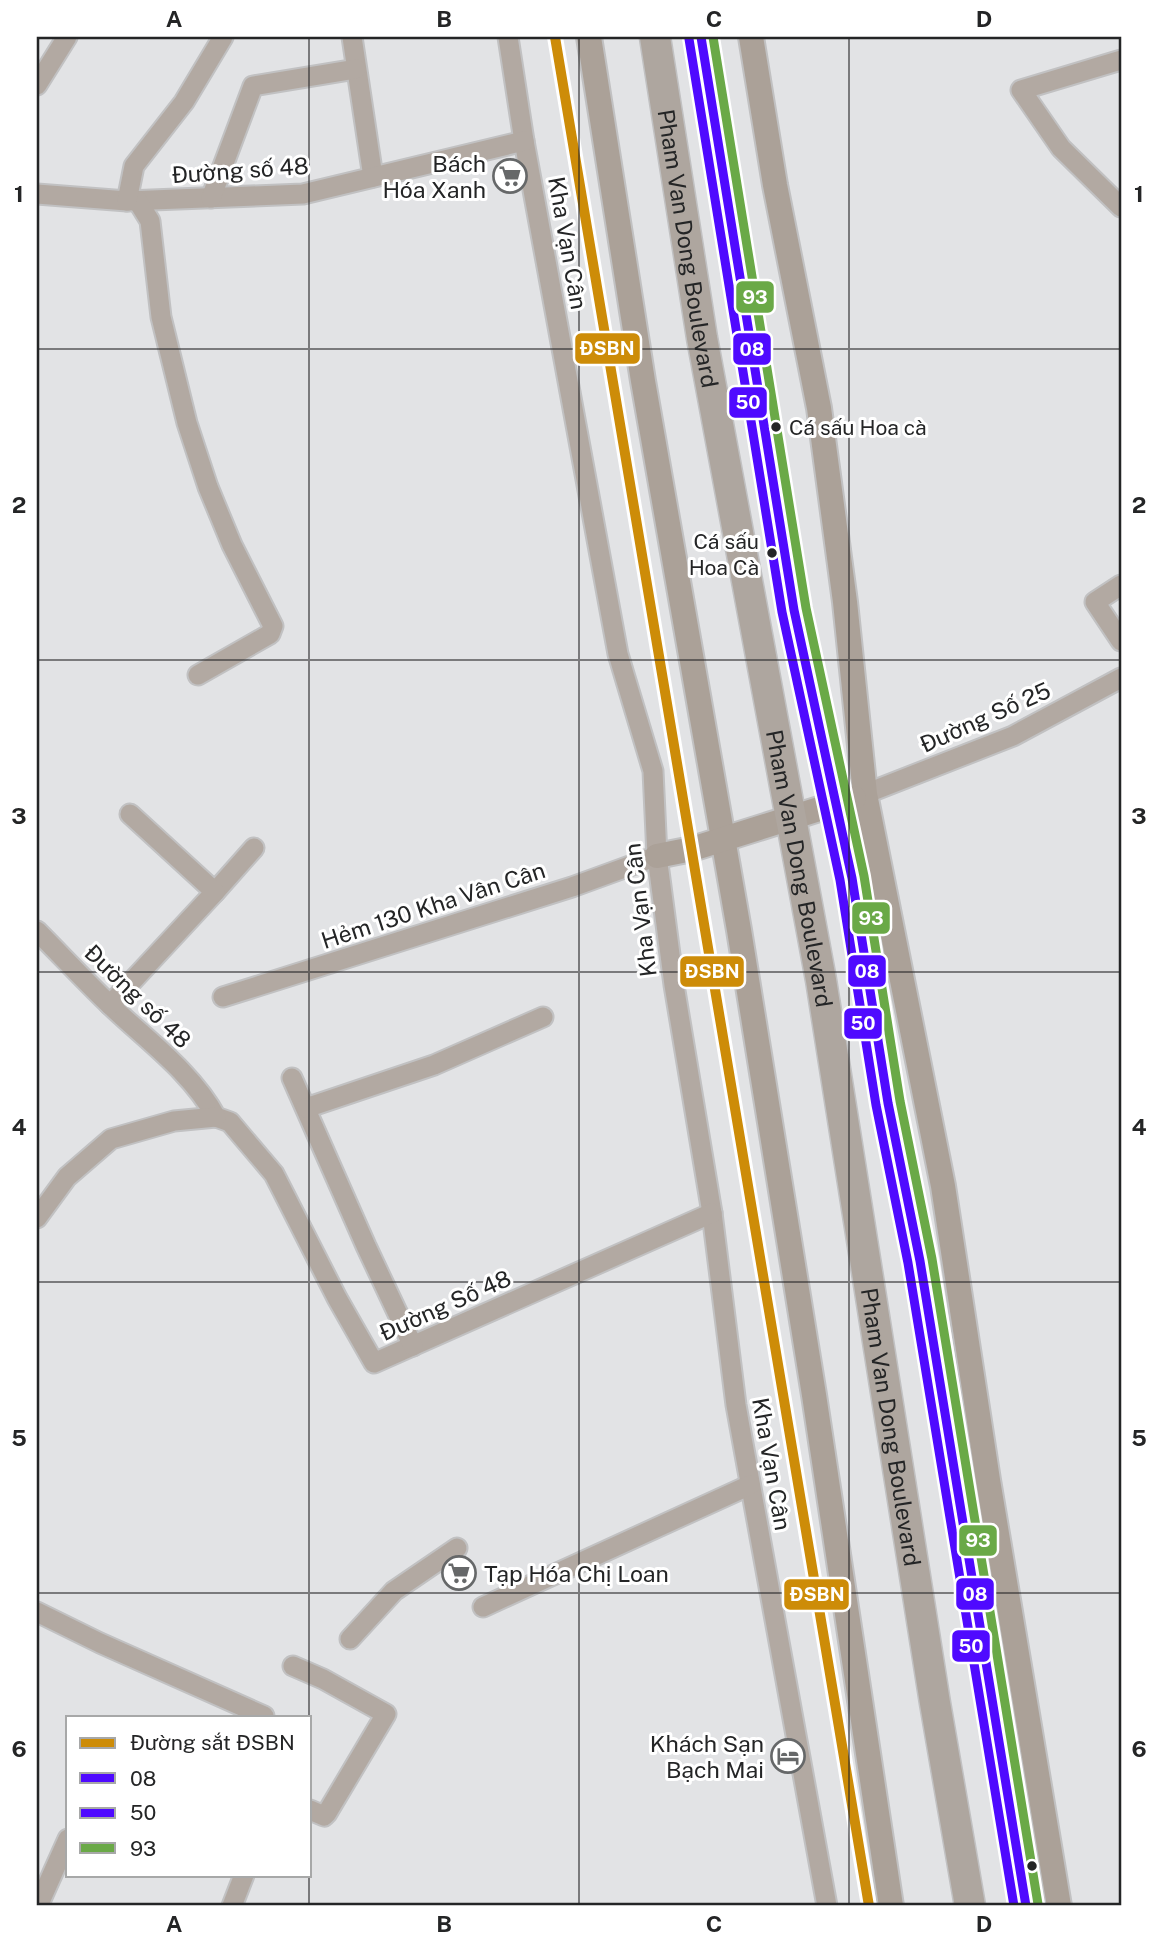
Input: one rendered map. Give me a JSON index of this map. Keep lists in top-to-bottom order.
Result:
{
  "streets": {
    "highway": ["Pham Van Dong Boulevard"],
    "street": [
      "Đường số 48",
      "Kha Vạn Cân",
      "Đường Số 25",
      "Hẻm 130 Kha Vân Cân",
      "Đường Số 48"
    ]
  },
  "crossings": [
    ["Đường số 48", "Kha Vạn Cân"],
    ["Đường số 48", "Đường Số 48"],
    ["Kha Vạn Cân", "Hẻm 130 Kha Vân Cân"],
    ["Kha Vạn Cân", "Đường Số 48"]
  ],
  "places": {
    "supermarket": ["Bách Hóa Xanh", "Tạp Hóa Chị Loan"],
    "other": ["Cá sấu Hoa cà", "Cá sấu Hoa Cà"],
    "hotel": ["Khách Sạn Bạch Mai"]
  },
  "lines": [
    "rail line ĐSBN",
    "transit line 08",
    "transit line 93",
    "transit line 50"
  ],
  "legend": [
    "Đường sắt ĐSBN",
    "08",
    "50",
    "93"
  ],
  "grid": {
    "columns": [
      "A",
      "B",
      "C",
      "D"
    ],
    "rows": [
      "1",
      "2",
      "3",
      "4",
      "5",
      "6"
    ]
  }
}
